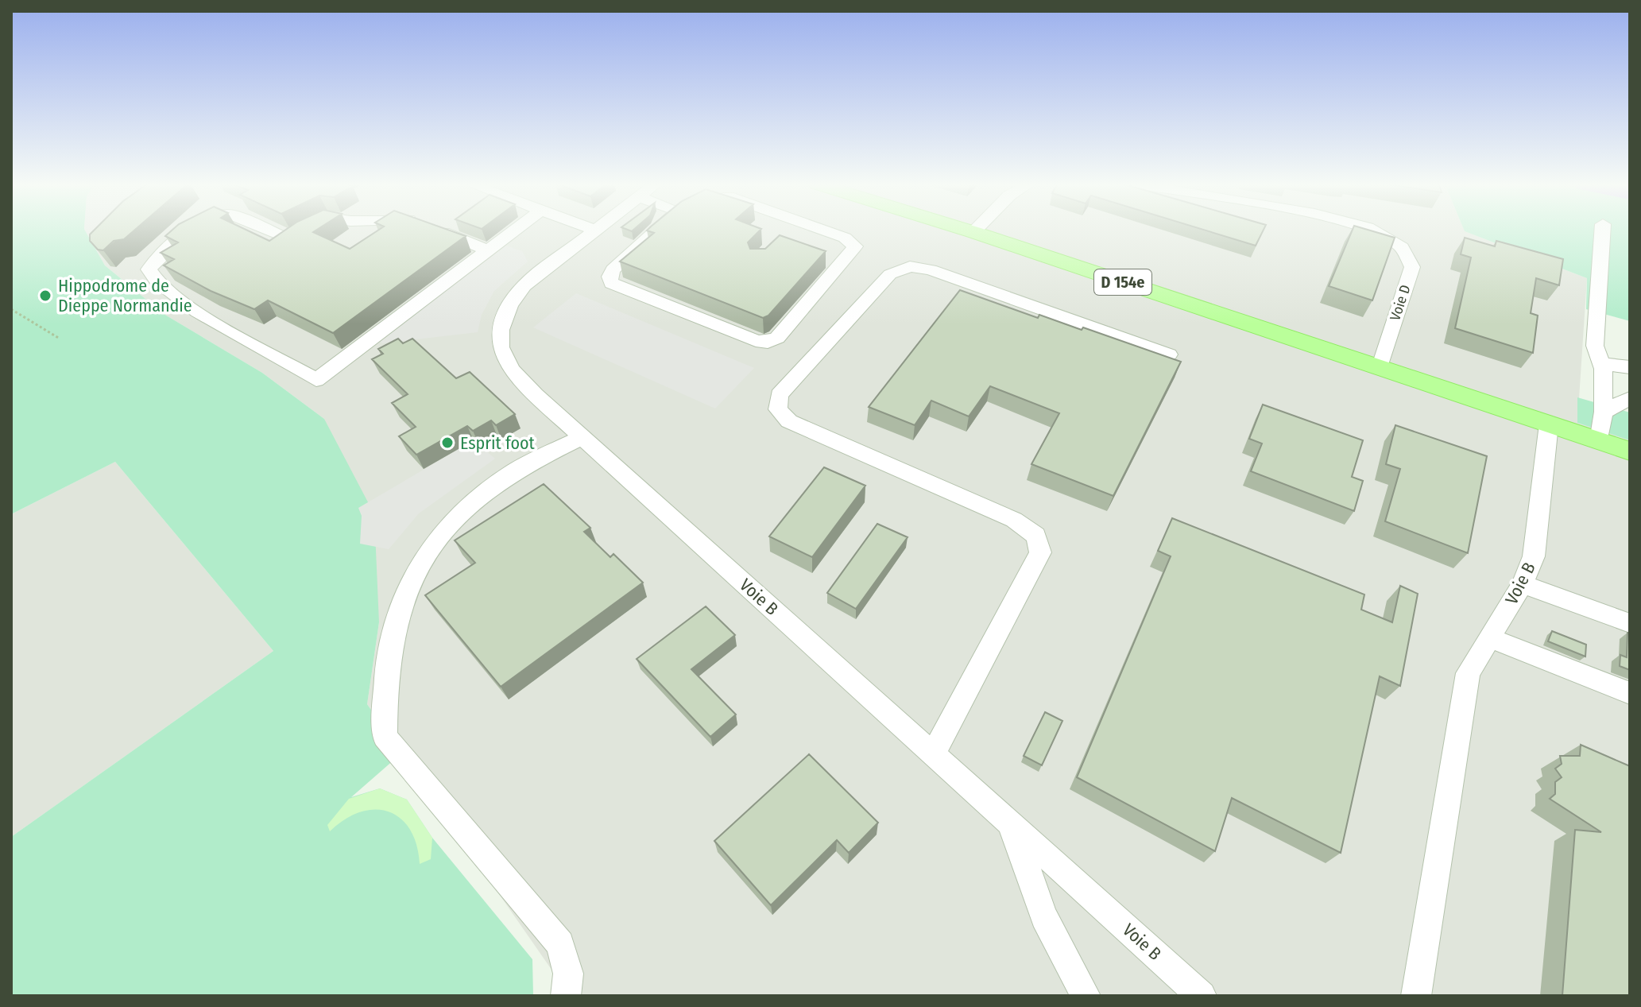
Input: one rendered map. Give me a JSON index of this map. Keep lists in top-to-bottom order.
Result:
{
  "streets": {
    "main road": ["D 154e"],
    "lane": ["Voie D", "Voie B"]
  },
  "crossings": [
    ["D 154e", "Voie D"],
    ["D 154e", "Voie B"]
  ],
  "places": ["Hippodrome de Dieppe Normandie", "Esprit foot"]
}
